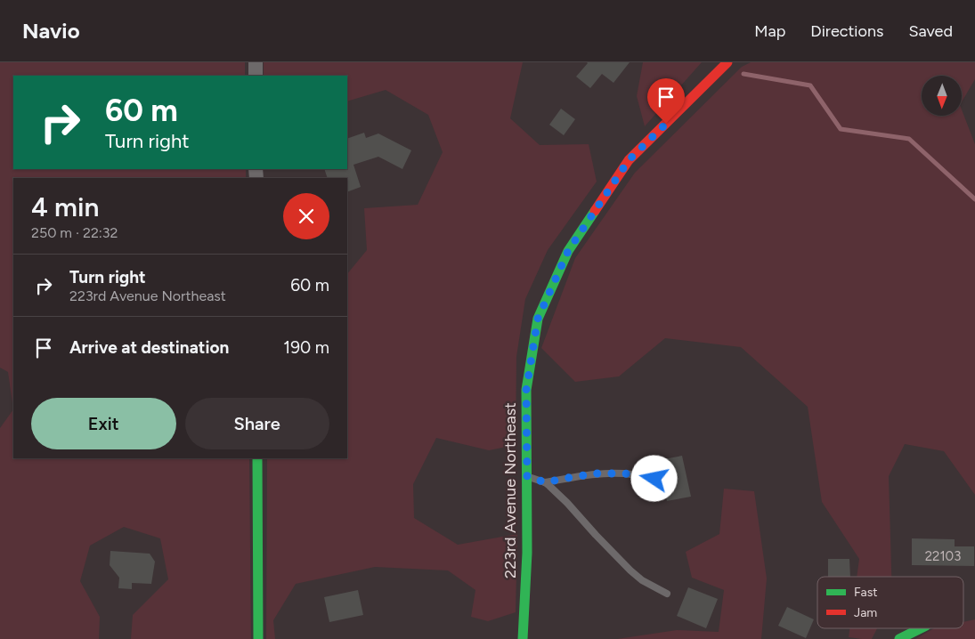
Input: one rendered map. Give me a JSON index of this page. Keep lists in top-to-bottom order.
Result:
{
  "streets": {
    "street": ["223rd Avenue Northeast"]
  },
  "house_numbers": ["22103"],
  "legend": ["Fast", "Jam"],
  "north": "bottom",
  "page": {
    "header": "Navio",
    "nav": ["Map", "Directions", "Saved"],
    "turn": ["60 m", "Turn right"],
    "heading": ["4 min", "250 m · 22:32"],
    "list": [
      {
        "name": "Turn right",
        "note": "223rd Avenue Northeast",
        "value": "60 m"
      },
      {
        "name": "Arrive at destination",
        "value": "190 m"
      }
    ],
    "buttons": ["Exit", "Share"]
  }
}
